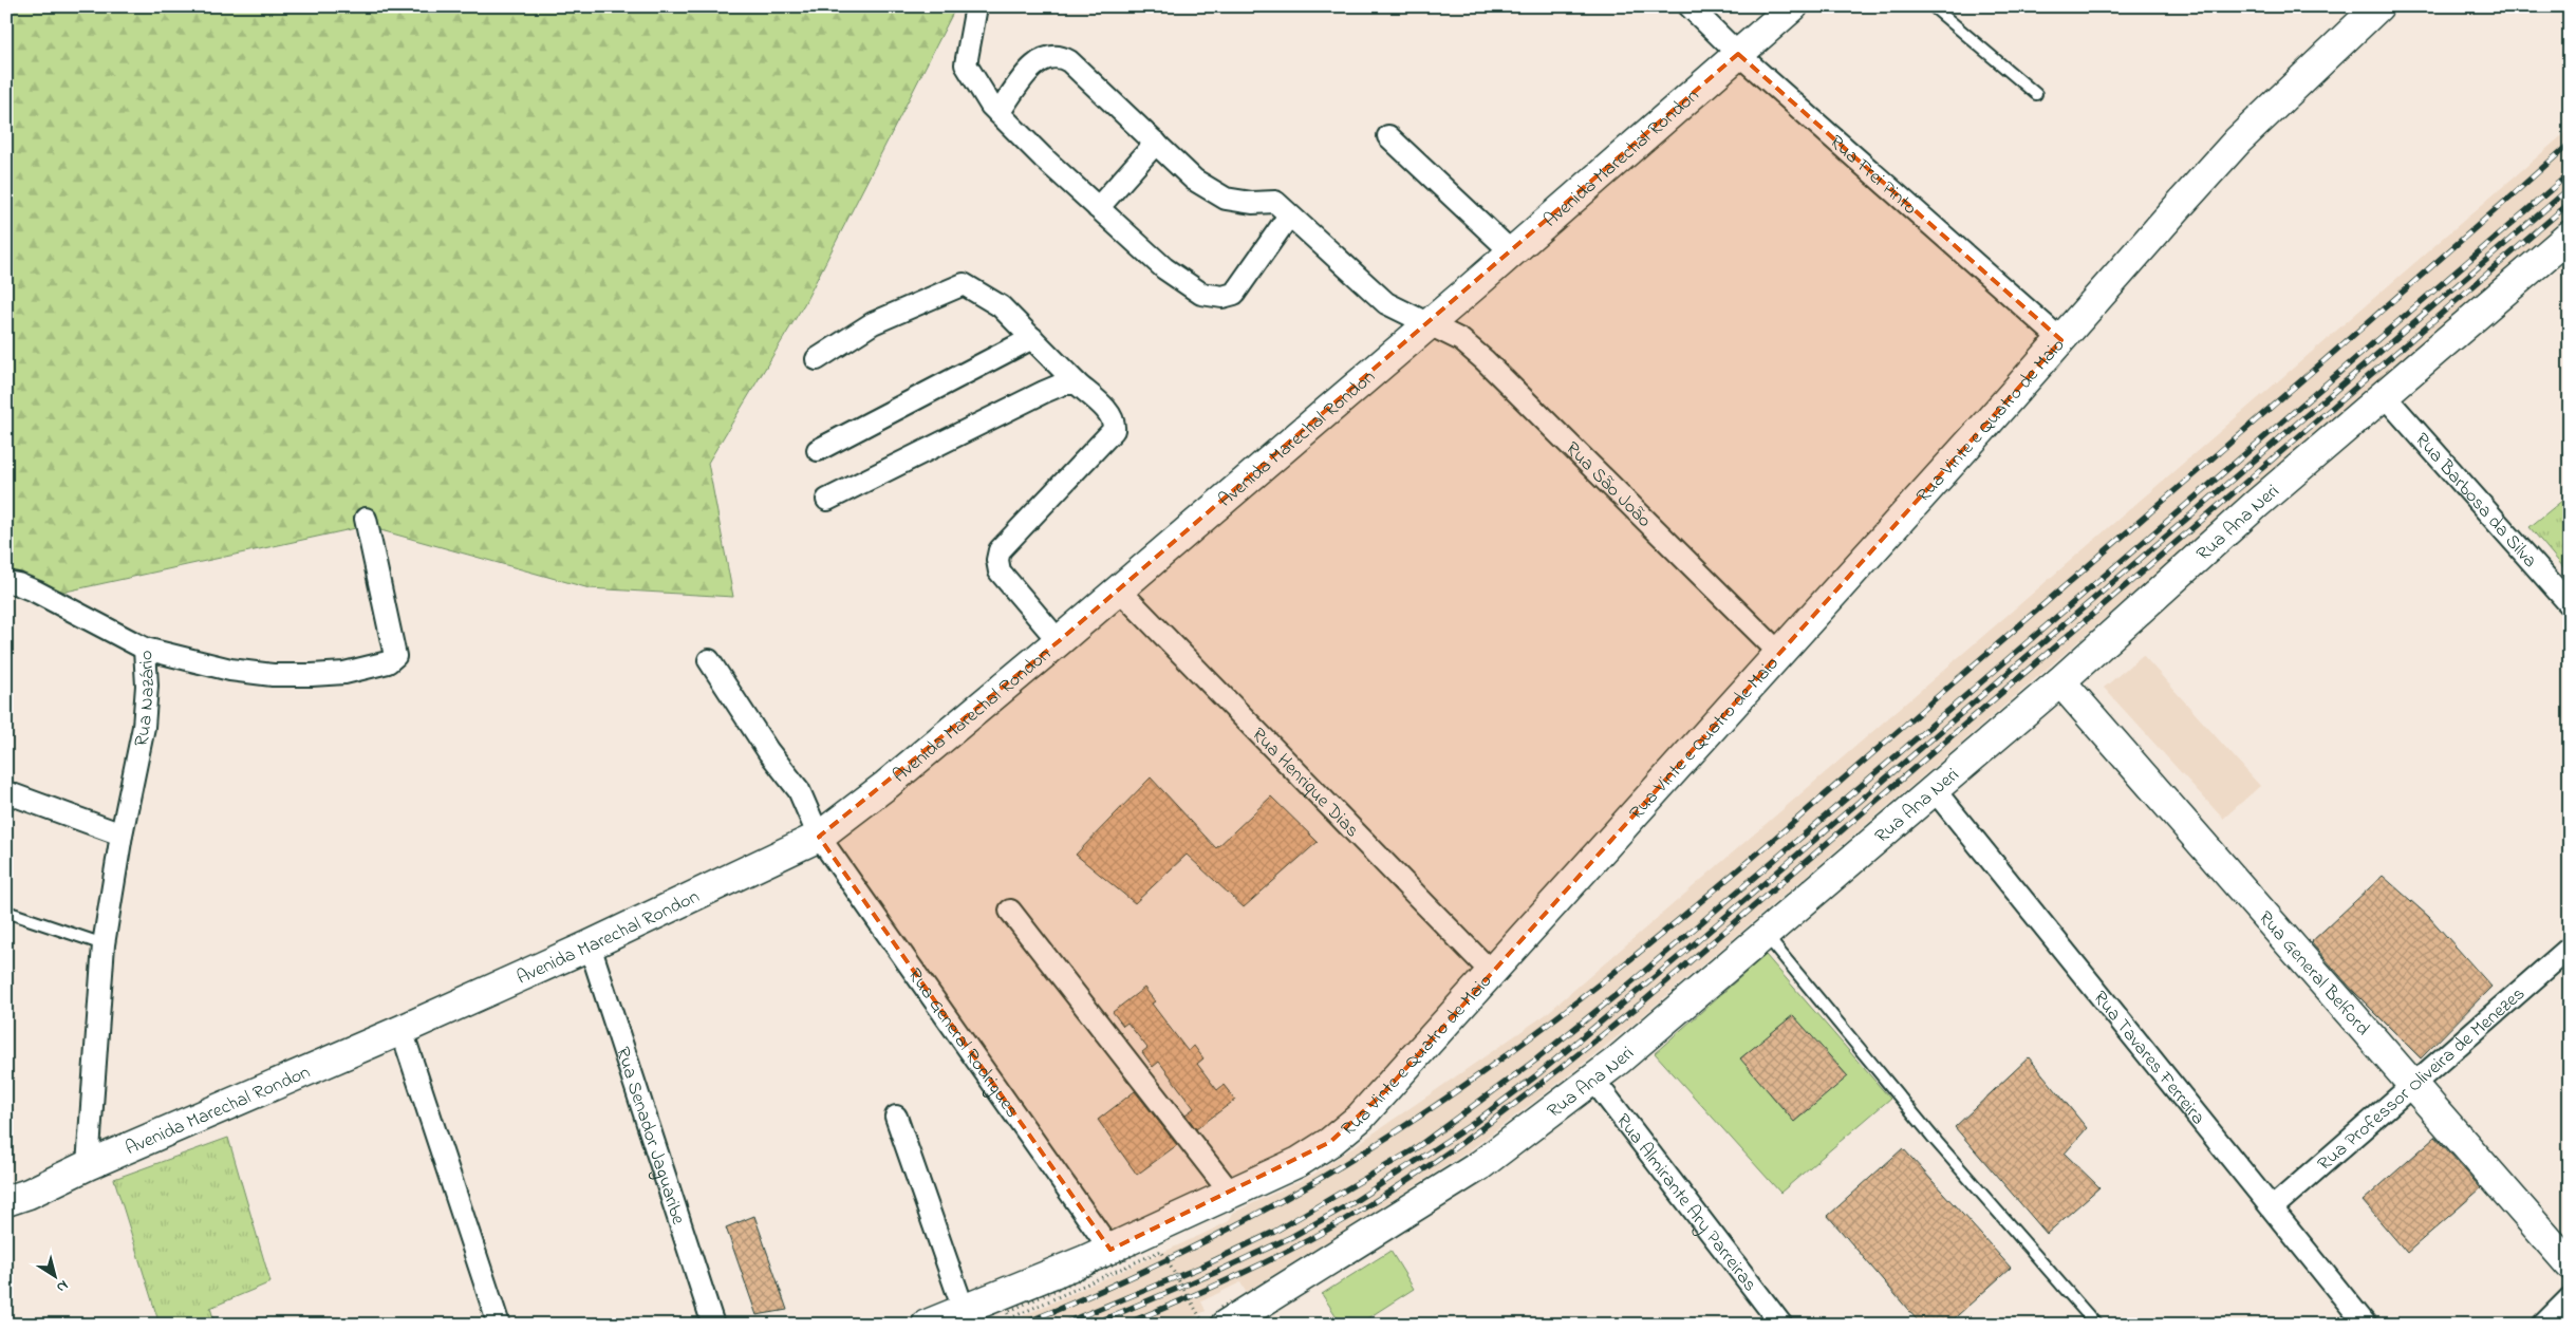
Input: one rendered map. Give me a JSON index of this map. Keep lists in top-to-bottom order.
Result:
{
  "streets": {
    "main road": [
      "Avenida Marechal Rondon",
      "Rua Vinte e Quatro de Maio",
      "Rua Ana Neri",
      "Rua General Belford"
    ],
    "street": [
      "Rua Frei Pinto",
      "Rua São João",
      "Rua Barbosa da Silva",
      "Rua Nazário",
      "Rua Henrique Dias",
      "Rua General Rodrigues",
      "Rua Tavares Ferreira",
      "Rua Professor Oliveira de Menezes",
      "Rua Senador Jaguaribe",
      "Rua Almirante Ary Parreiras"
    ]
  },
  "crossings": [
    ["Avenida Marechal Rondon", "Rua Frei Pinto"],
    ["Avenida Marechal Rondon", "Rua São João"],
    ["Avenida Marechal Rondon", "Rua Nazário"],
    ["Avenida Marechal Rondon", "Rua Henrique Dias"],
    ["Avenida Marechal Rondon", "Rua General Rodrigues"],
    ["Avenida Marechal Rondon", "Rua Senador Jaguaribe"],
    ["Rua Frei Pinto", "Rua Vinte e Quatro de Maio"],
    ["Rua Vinte e Quatro de Maio", "Rua São João"],
    ["Rua Vinte e Quatro de Maio", "Rua Henrique Dias"],
    ["Rua Vinte e Quatro de Maio", "Rua General Rodrigues"],
    ["Rua Barbosa da Silva", "Rua Ana Neri"],
    ["Rua Ana Neri", "Rua General Belford"],
    ["Rua Ana Neri", "Rua Tavares Ferreira"],
    ["Rua Ana Neri", "Rua Almirante Ary Parreiras"],
    ["Rua General Belford", "Rua Professor Oliveira de Menezes"],
    ["Rua Tavares Ferreira", "Rua Professor Oliveira de Menezes"]
  ],
  "north": "bottom right"
}
